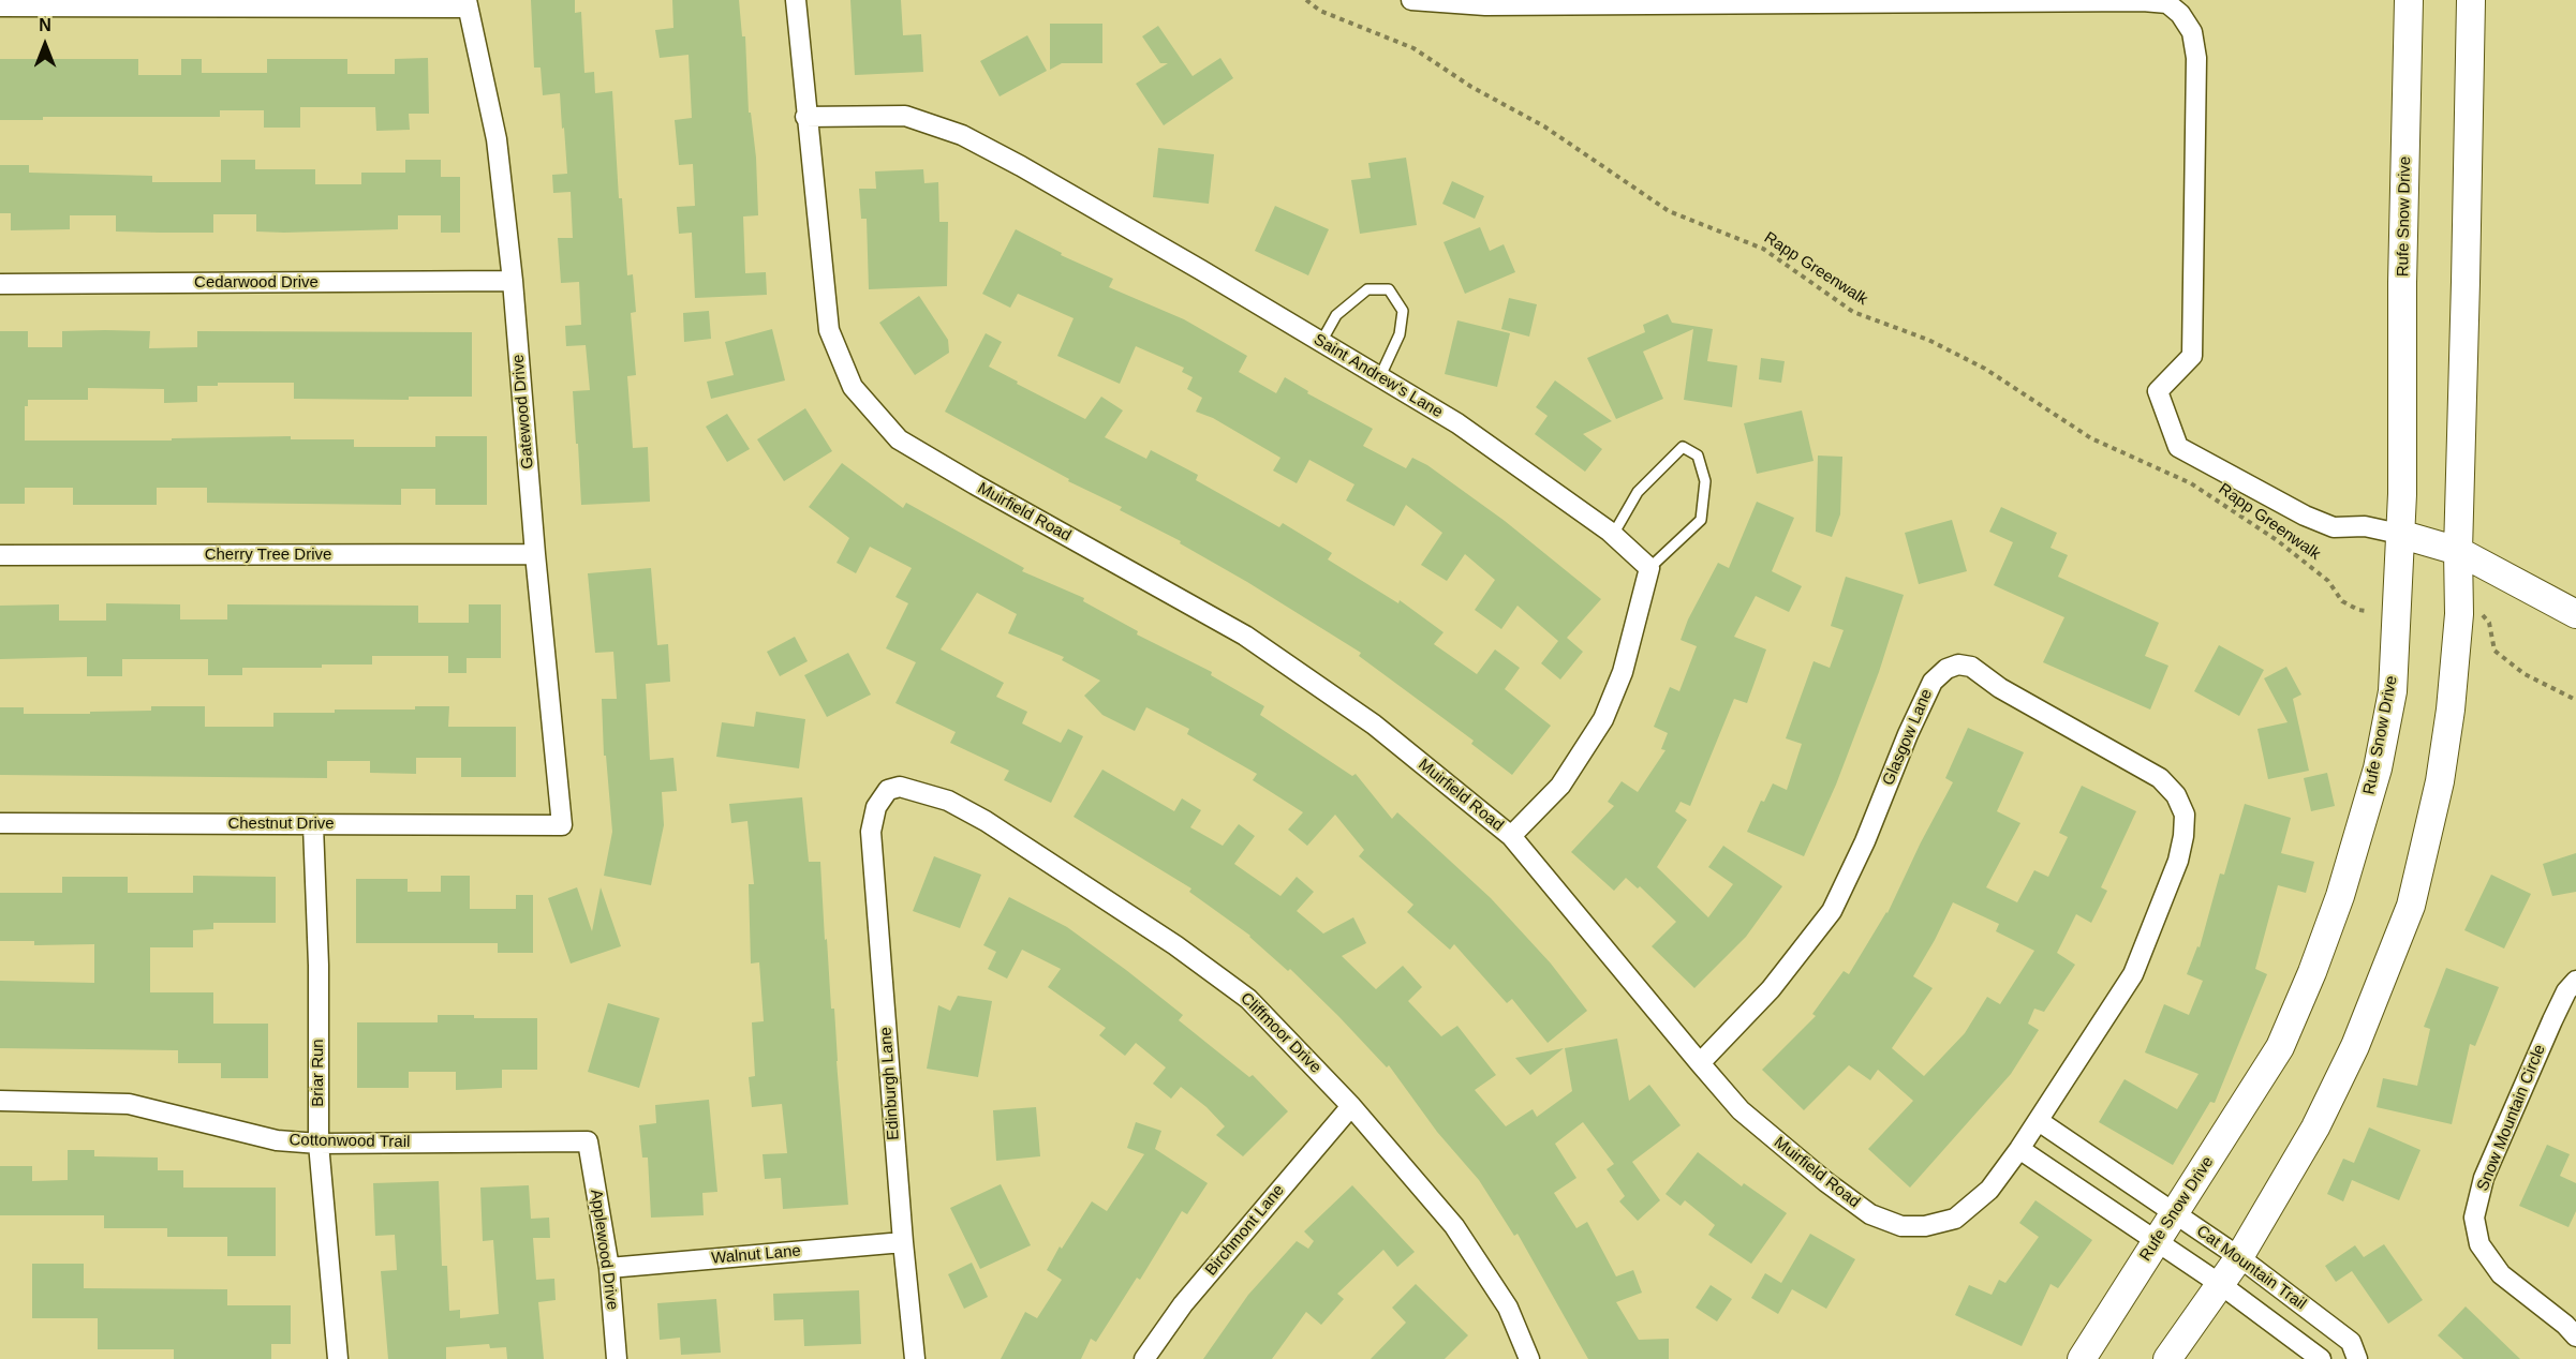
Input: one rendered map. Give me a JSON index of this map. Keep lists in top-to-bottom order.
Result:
{
  "streets": {
    "main road": ["Rufe Snow Drive"],
    "street": [
      "Cedarwood Drive",
      "Saint Andrew's Lane",
      "Gatewood Drive",
      "Muirfield Road",
      "Cherry Tree Drive",
      "Glasgow Lane",
      "Chestnut Drive",
      "Cliffmoor Drive",
      "Briar Run",
      "Edinburgh Lane",
      "Snow Mountain Circle",
      "Cottonwood Trail",
      "Birchmont Lane",
      "Applewood Drive",
      "Walnut Lane",
      "Cat Mountain Trail"
    ],
    "path": ["Rapp Greenwalk"]
  },
  "crossings": [
    ["Rufe Snow Drive", "Cat Mountain Trail"],
    ["Cedarwood Drive", "Gatewood Drive"],
    ["Saint Andrew's Lane", "Muirfield Road"],
    ["Gatewood Drive", "Cherry Tree Drive"],
    ["Gatewood Drive", "Chestnut Drive"],
    ["Muirfield Road", "Glasgow Lane"],
    ["Muirfield Road", "Cat Mountain Trail"],
    ["Chestnut Drive", "Briar Run"],
    ["Cliffmoor Drive", "Edinburgh Lane"],
    ["Cliffmoor Drive", "Birchmont Lane"],
    ["Briar Run", "Cottonwood Trail"],
    ["Edinburgh Lane", "Walnut Lane"],
    ["Cottonwood Trail", "Applewood Drive"],
    ["Applewood Drive", "Walnut Lane"]
  ],
  "north": "top"
}
